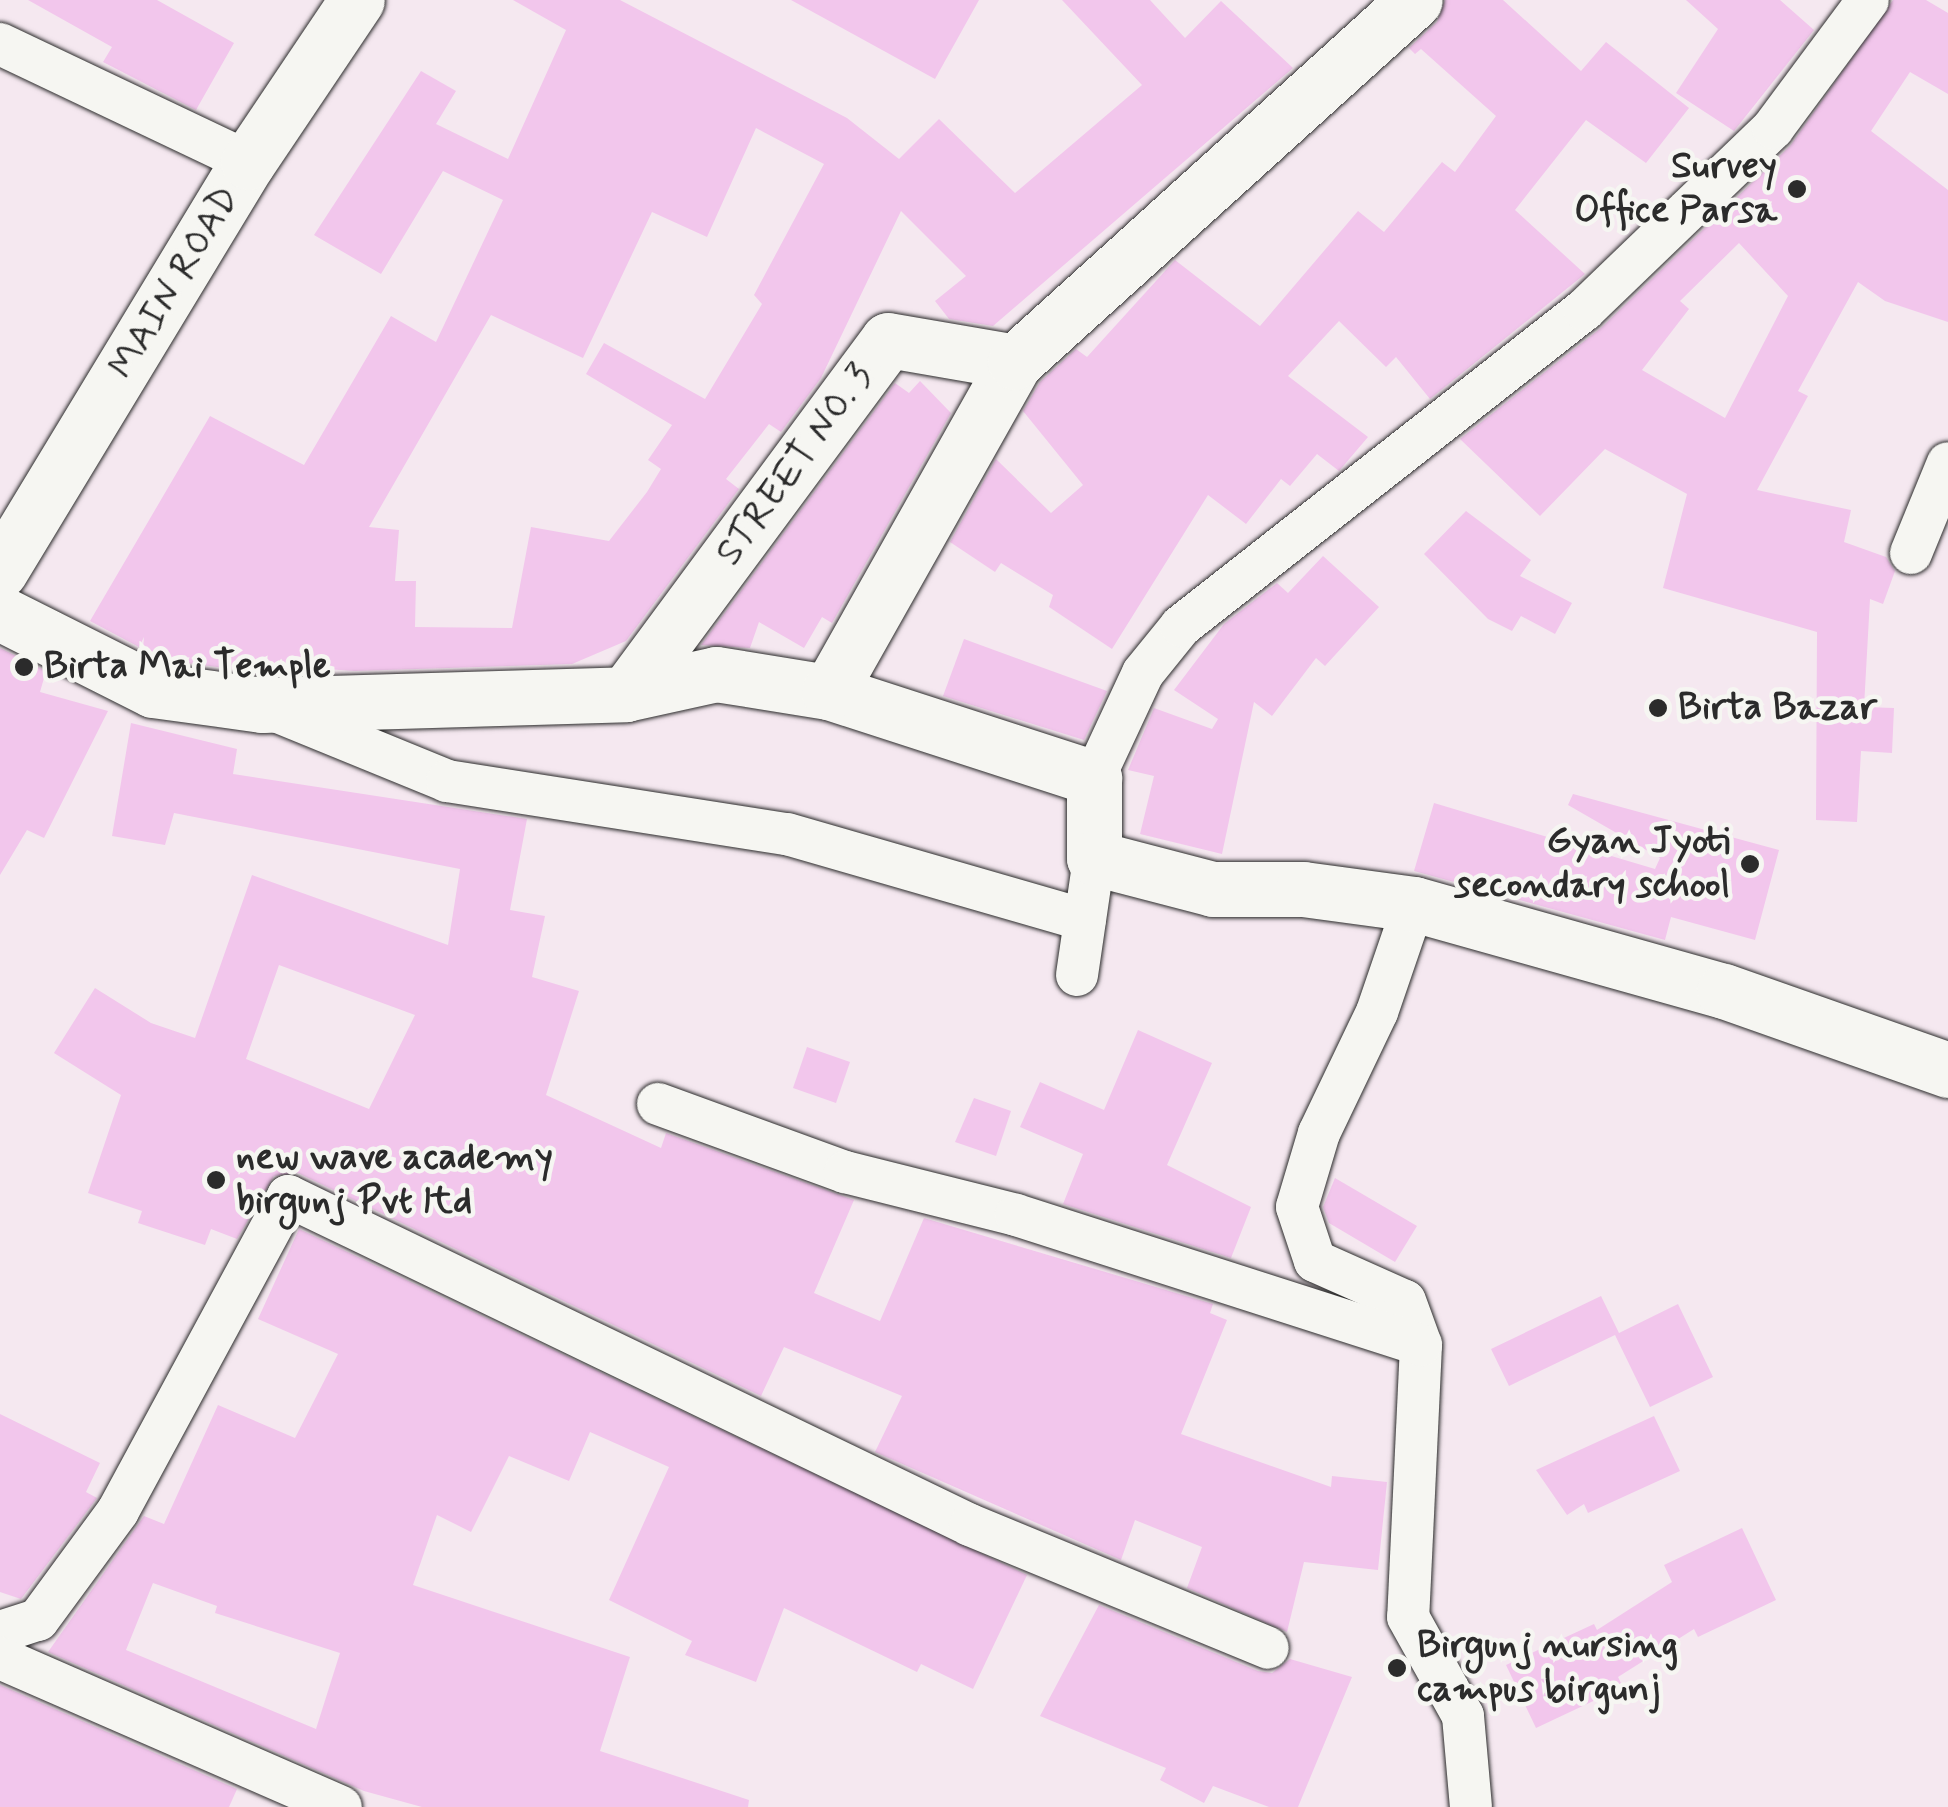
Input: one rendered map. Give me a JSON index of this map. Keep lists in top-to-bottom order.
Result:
{
  "streets": {
    "street": ["MAIN ROAD", "STREET NO. 3"]
  },
  "places": [
    "Survey Office Parsa",
    "Birta Mai Temple",
    "Birta Bazar",
    "Gyan Jyoti secondary school",
    "new wave academy birgunj Pvt ltd",
    "Birgunj nursing campus birgunj"
  ]
}
